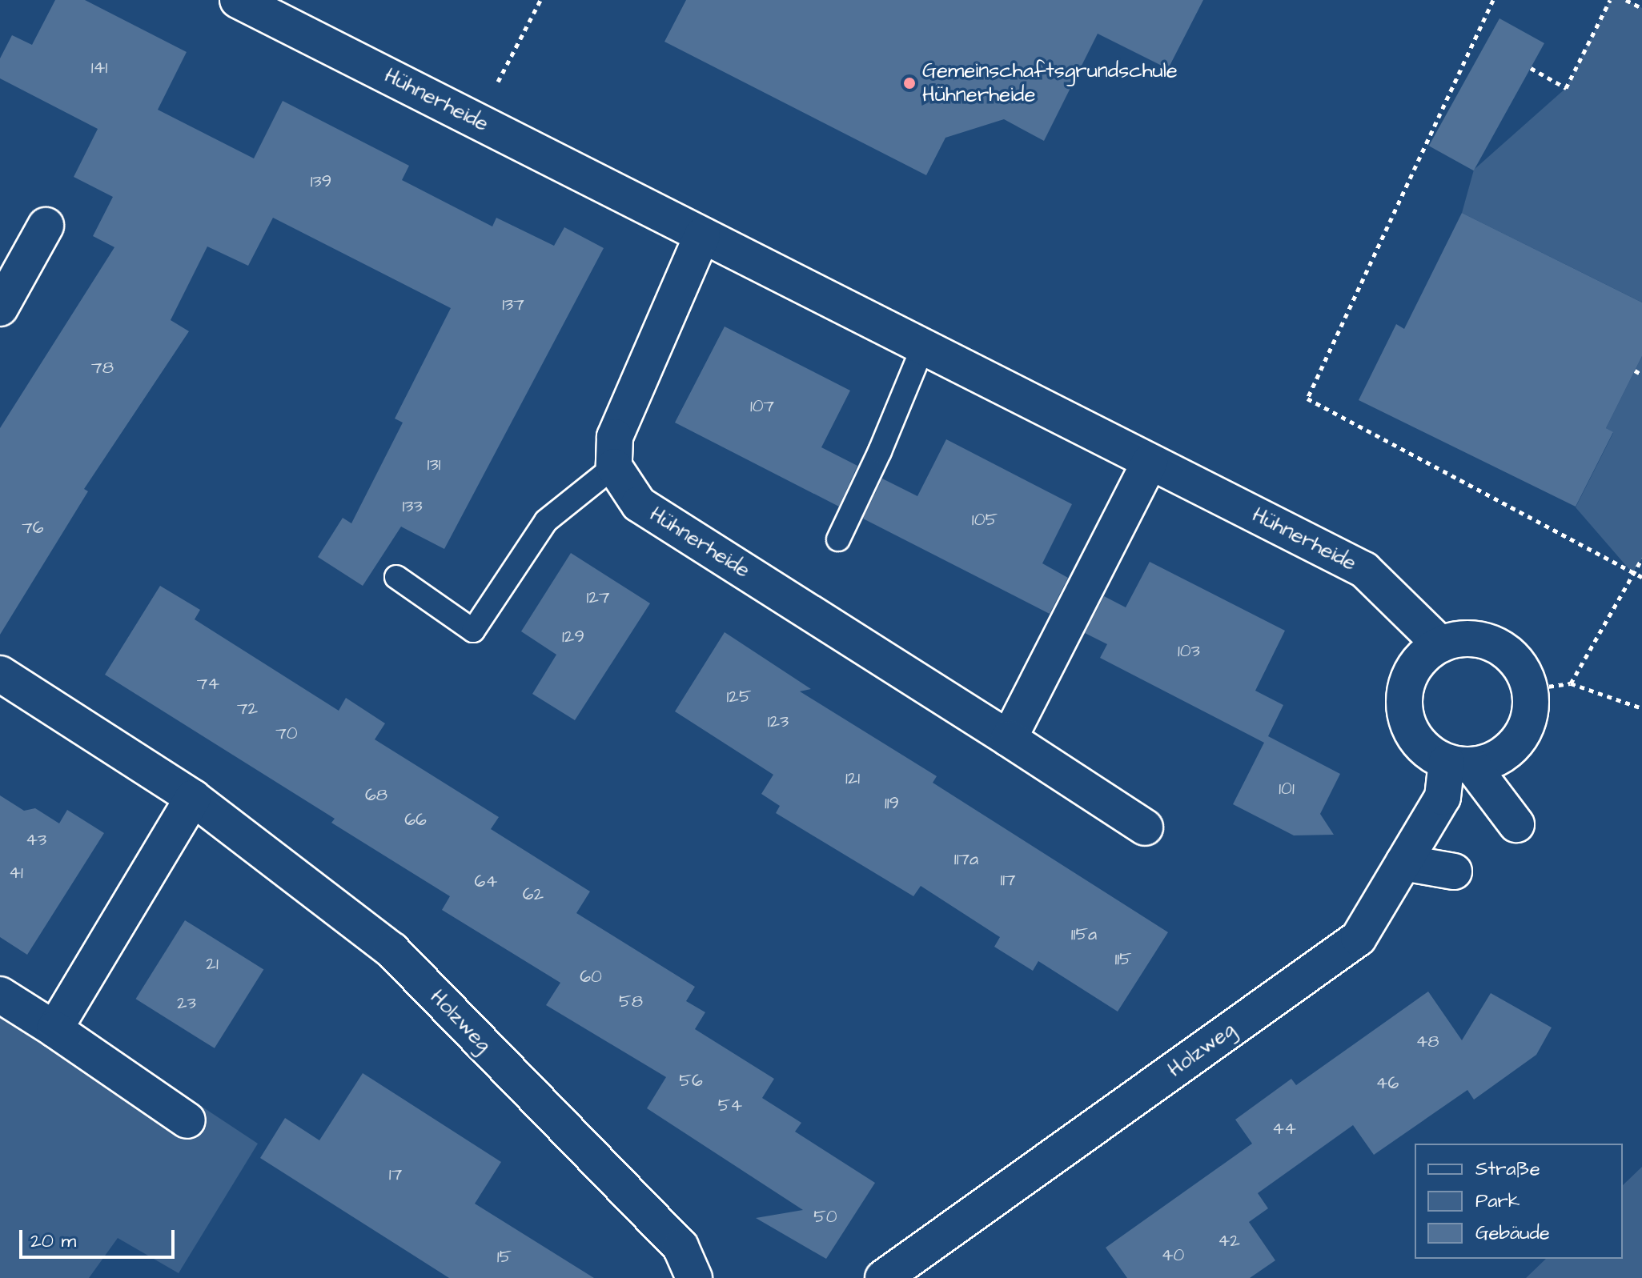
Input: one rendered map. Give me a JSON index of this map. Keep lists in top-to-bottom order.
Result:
{
  "streets": {
    "street": ["Hühnerheide", "Holzweg"]
  },
  "crossings": [
    ["Hühnerheide", "Holzweg"]
  ],
  "places": ["Gemeinschaftsgrundschule Hühnerheide"],
  "house_numbers": [
    "141",
    "139",
    "137",
    "78",
    "107",
    "131",
    "133",
    "105",
    "76",
    "127",
    "129",
    "103",
    "74",
    "125",
    "72",
    "123",
    "70",
    "121",
    "101",
    "68",
    "119",
    "66",
    "43",
    "117a",
    "41",
    "117",
    "64",
    "62",
    "115a",
    "115",
    "21",
    "60",
    "58",
    "23",
    "48",
    "56",
    "46",
    "54",
    "44",
    "17",
    "50",
    "42",
    "40",
    "15"
  ],
  "legend": ["Straße", "Park", "Gebäude"],
  "scale_bar": "20 m"
}
